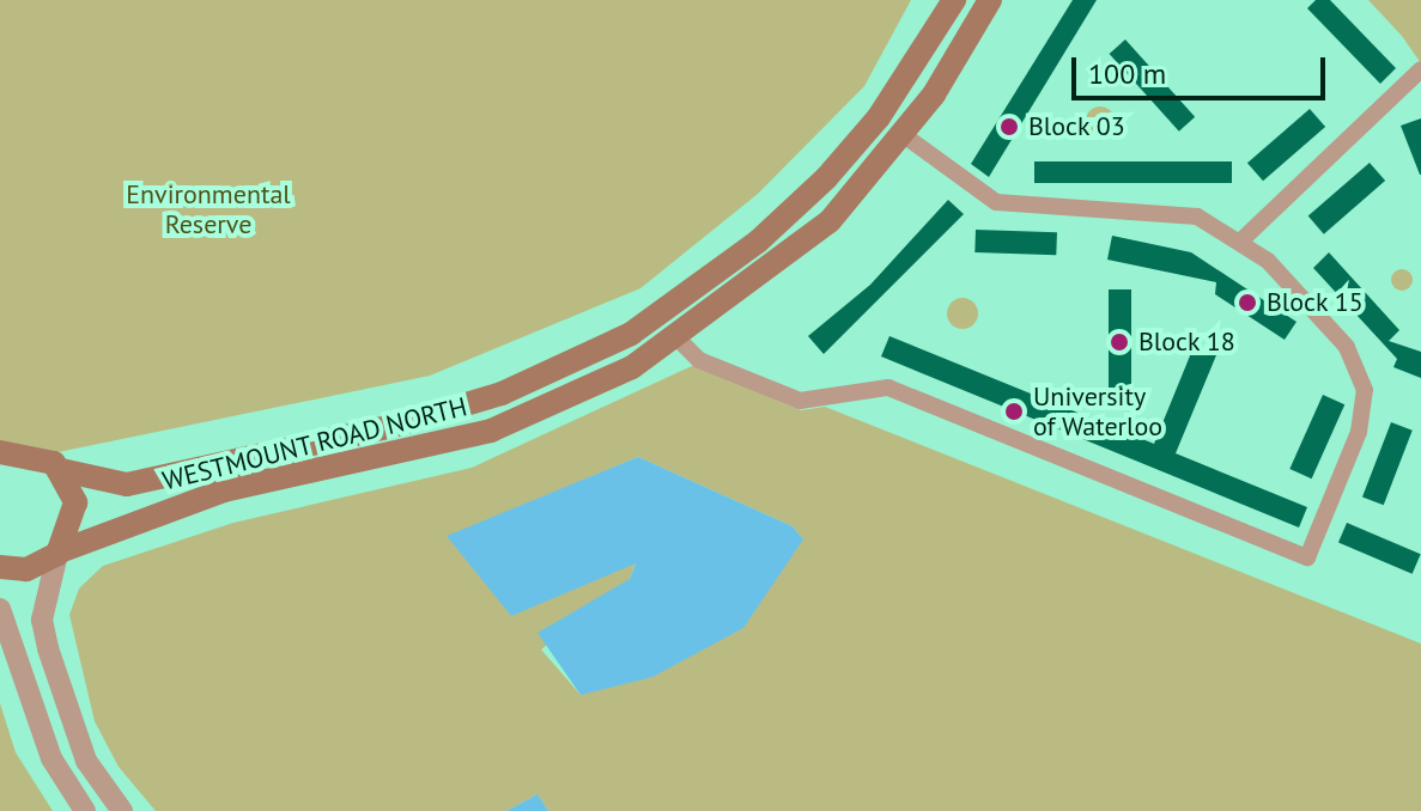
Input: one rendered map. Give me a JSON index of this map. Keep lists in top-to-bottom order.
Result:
{
  "streets": {
    "main road": ["WESTMOUNT ROAD NORTH"]
  },
  "parks": ["Environmental Reserve"],
  "places": [
    "Block 03",
    "Block 15",
    "Block 18",
    "University of Waterloo"
  ],
  "scale_bar": "100 m"
}
